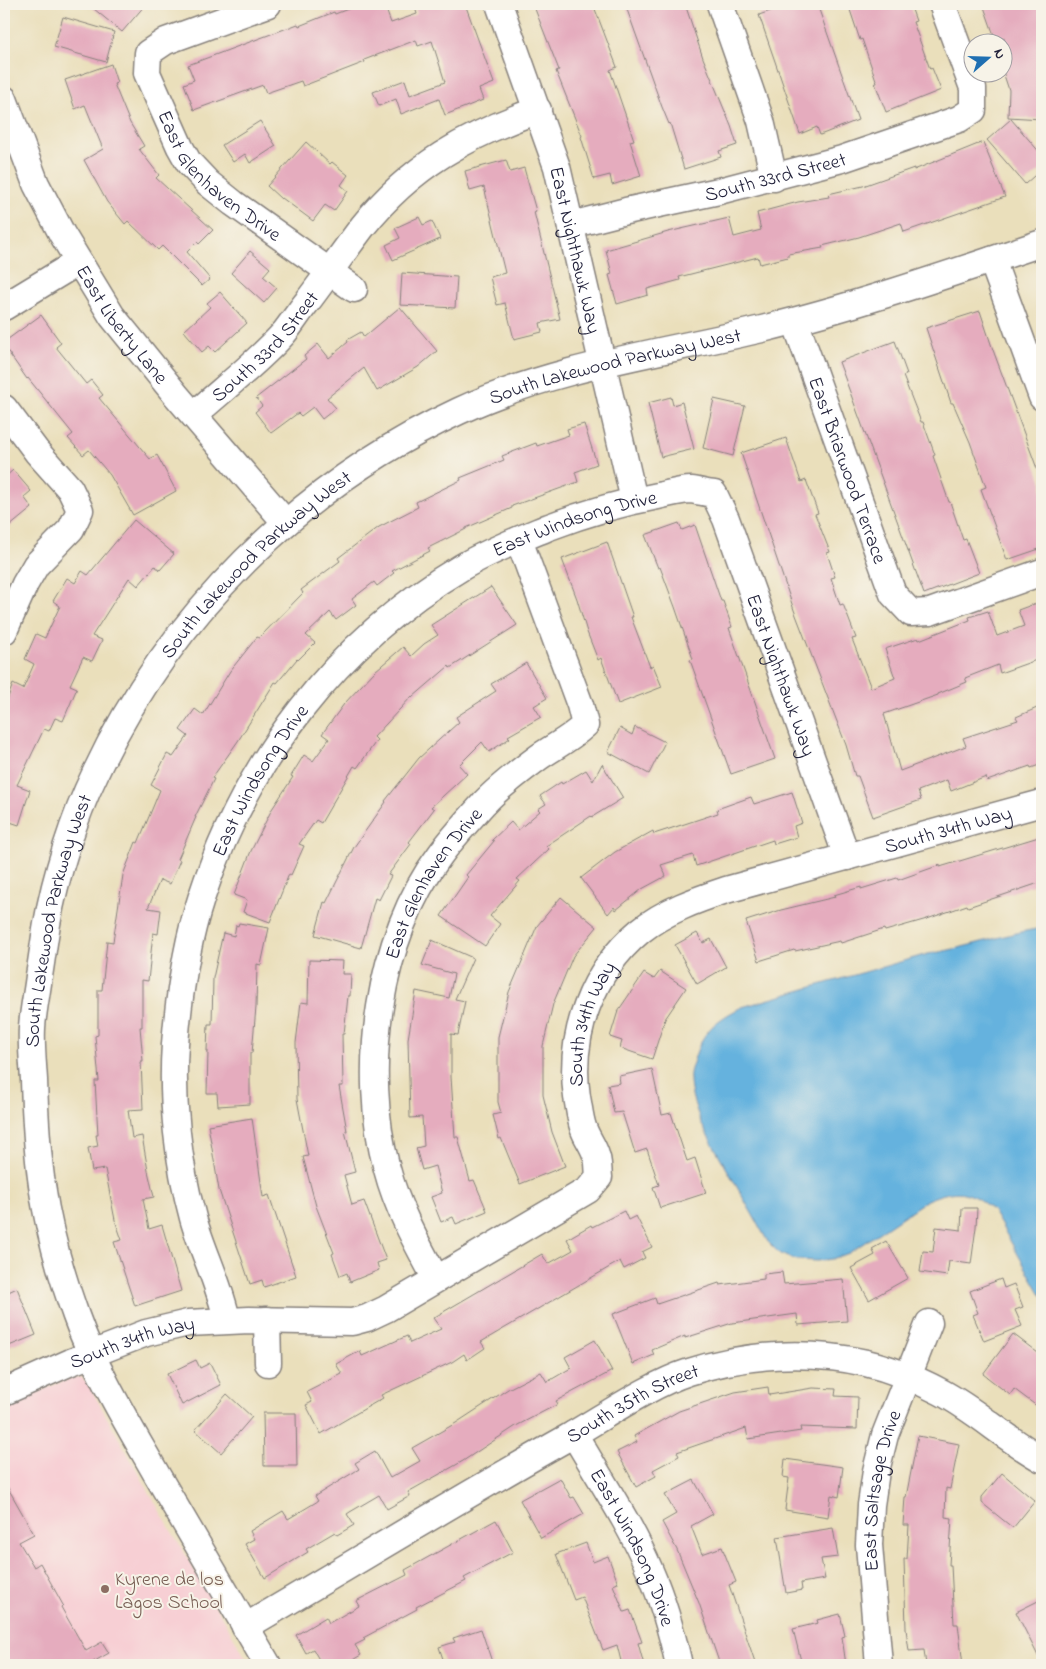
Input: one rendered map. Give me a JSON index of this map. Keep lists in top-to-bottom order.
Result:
{
  "streets": {
    "street": [
      "East Glenhaven Drive",
      "South 33rd Street",
      "East Nighthawk Way",
      "East Liberty Lane",
      "South Lakewood Parkway West",
      "East Briarwood Terrace",
      "East Windsong Drive",
      "South 34th Way",
      "South 35th Street",
      "East Saltsage Drive"
    ]
  },
  "crossings": [
    ["East Glenhaven Drive", "South 33rd Street"],
    ["East Glenhaven Drive", "East Windsong Drive"],
    ["East Glenhaven Drive", "South 34th Way"],
    ["South 33rd Street", "East Nighthawk Way"],
    ["South 33rd Street", "East Liberty Lane"],
    ["East Nighthawk Way", "South Lakewood Parkway West"],
    ["East Nighthawk Way", "East Windsong Drive"],
    ["East Nighthawk Way", "South 34th Way"],
    ["East Liberty Lane", "South Lakewood Parkway West"],
    ["South Lakewood Parkway West", "East Briarwood Terrace"],
    ["South Lakewood Parkway West", "South 34th Way"],
    ["South Lakewood Parkway West", "South 35th Street"],
    ["East Windsong Drive", "South 34th Way"],
    ["East Windsong Drive", "South 35th Street"],
    ["South 35th Street", "East Saltsage Drive"]
  ],
  "places": ["Kyrene de los Lagos School"],
  "north": "right"
}
